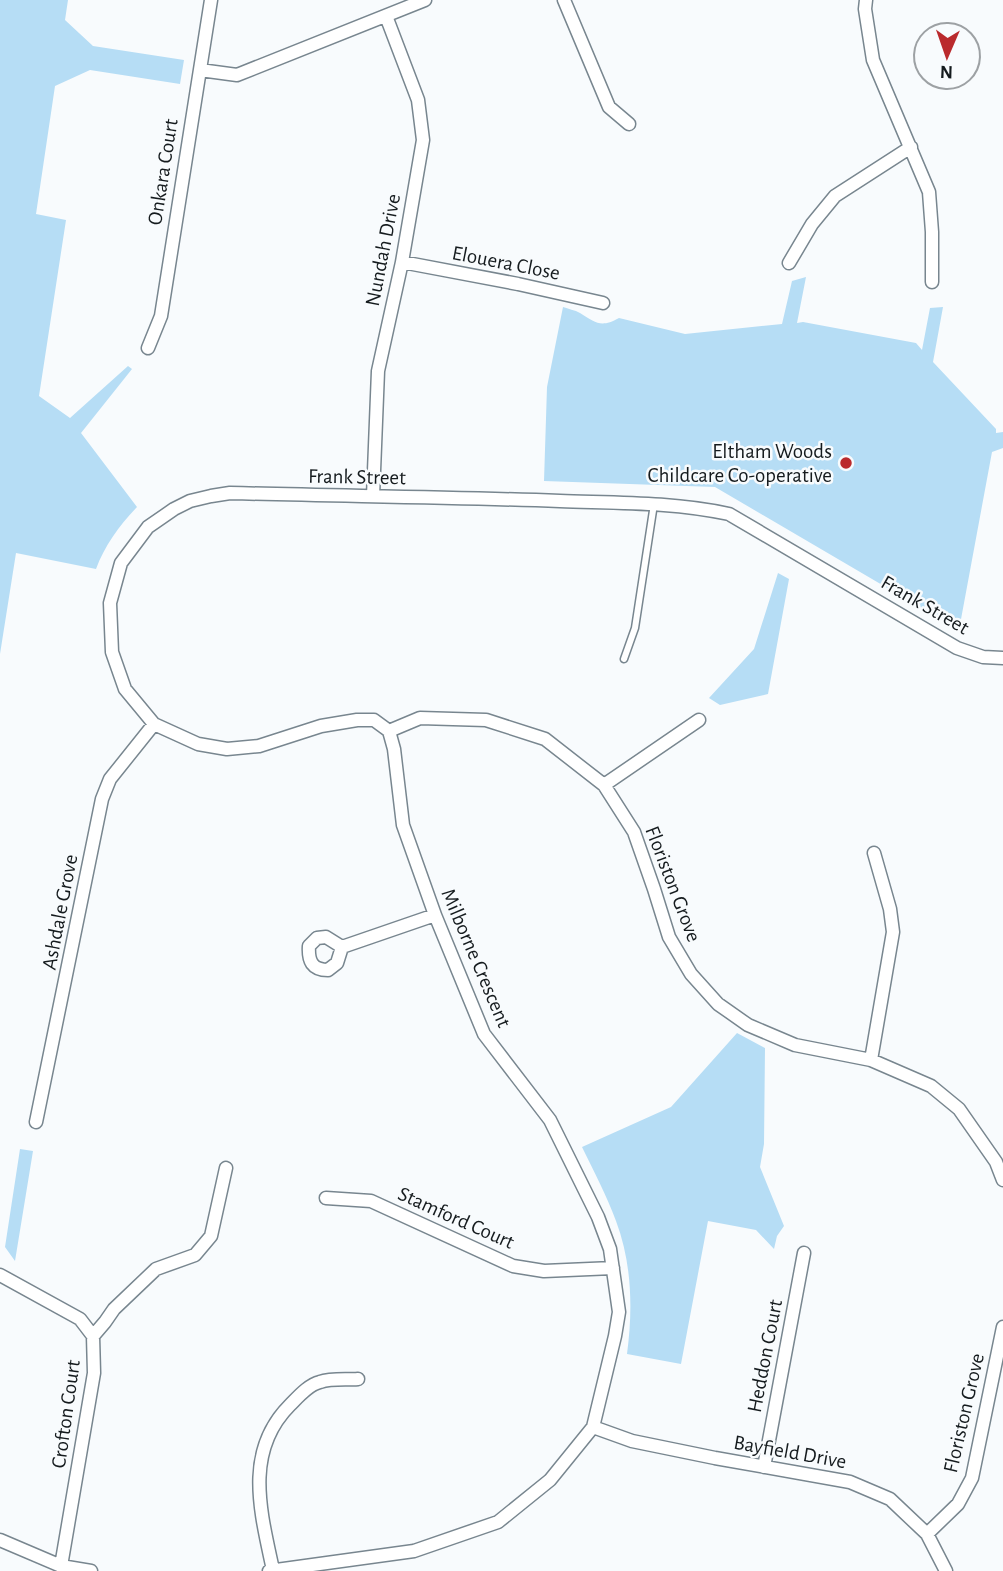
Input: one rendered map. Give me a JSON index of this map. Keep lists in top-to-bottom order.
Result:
{
  "streets": {
    "street": [
      "Onkara Court",
      "Nundah Drive",
      "Elouera Close",
      "Frank Street",
      "Floriston Grove",
      "Ashdale Grove",
      "Milborne Crescent",
      "Stamford Court",
      "Heddon Court",
      "Crofton Court",
      "Bayfield Drive"
    ]
  },
  "crossings": [
    ["Nundah Drive", "Elouera Close"],
    ["Nundah Drive", "Frank Street"],
    ["Frank Street", "Floriston Grove"],
    ["Frank Street", "Ashdale Grove"],
    ["Frank Street", "Milborne Crescent"],
    ["Floriston Grove", "Milborne Crescent"],
    ["Floriston Grove", "Bayfield Drive"],
    ["Milborne Crescent", "Stamford Court"],
    ["Milborne Crescent", "Bayfield Drive"],
    ["Heddon Court", "Bayfield Drive"]
  ],
  "places": ["Eltham Woods Childcare Co-operative"],
  "north": "bottom"
}
